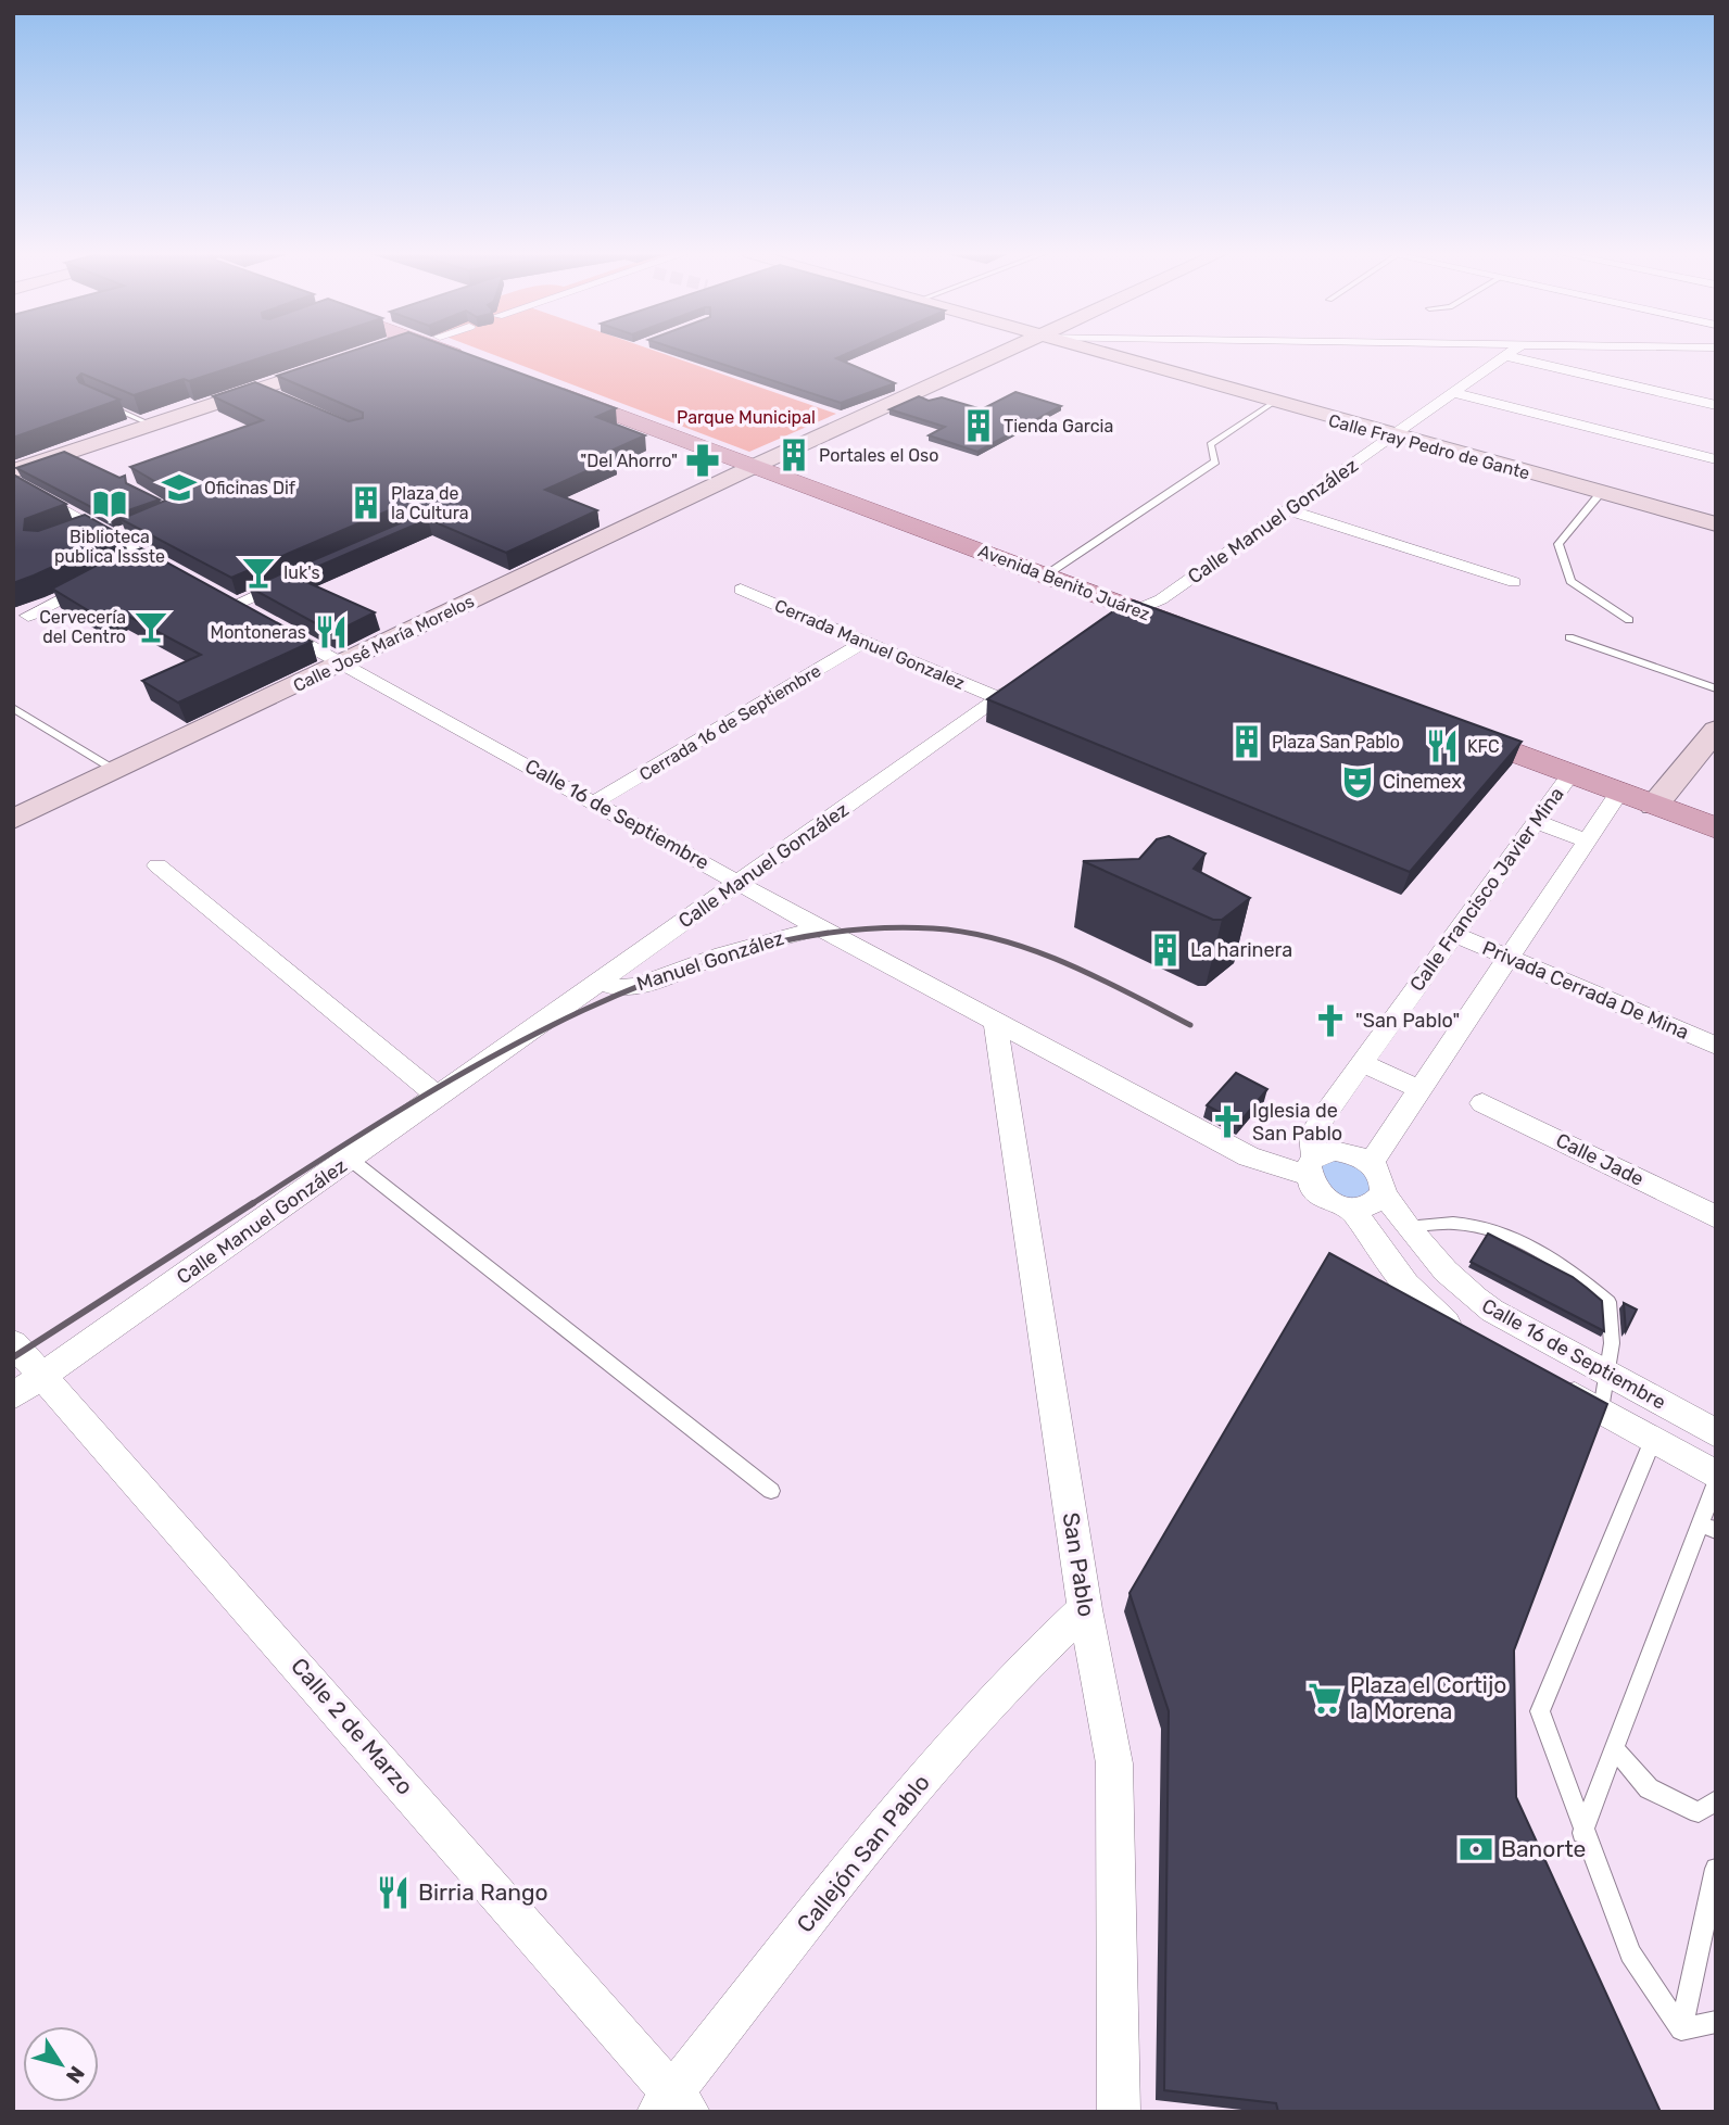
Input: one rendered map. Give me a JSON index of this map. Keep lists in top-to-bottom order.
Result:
{
  "streets": {
    "main road": ["Avenida Benito Juárez"],
    "street": [
      "Calle Fray Pedro de Gante",
      "Calle Manuel González",
      "Calle José María Morelos",
      "Cerrada Manuel Gonzalez",
      "Cerrada 16 de Septiembre",
      "Calle 16 de Septiembre",
      "Calle Francisco Javier Mina",
      "Manuel González",
      "Privada Cerrada De Mina",
      "Calle Jade",
      "San Pablo",
      "Calle 2 de Marzo",
      "Callejón San Pablo"
    ]
  },
  "crossings": [
    ["Calle Fray Pedro de Gante", "Calle Manuel González"],
    ["Calle Manuel González", "Avenida Benito Juárez"],
    ["Calle Manuel González", "Cerrada Manuel Gonzalez"],
    ["Calle Manuel González", "Calle 16 de Septiembre"],
    ["Calle Manuel González", "Manuel González"],
    ["Calle Manuel González", "Calle 2 de Marzo"],
    ["Avenida Benito Juárez", "Calle José María Morelos"],
    ["Calle José María Morelos", "Calle 16 de Septiembre"],
    ["Cerrada Manuel Gonzalez", "Cerrada 16 de Septiembre"],
    ["Cerrada 16 de Septiembre", "Calle 16 de Septiembre"],
    ["Calle 16 de Septiembre", "Calle Francisco Javier Mina"],
    ["Calle 16 de Septiembre", "Manuel González"],
    ["Calle 16 de Septiembre", "San Pablo"],
    ["Calle Francisco Javier Mina", "Privada Cerrada De Mina"],
    ["San Pablo", "Callejón San Pablo"],
    ["Calle 2 de Marzo", "Callejón San Pablo"]
  ],
  "parks": ["Parque Municipal"],
  "places": {
    "building": [
      "Tienda Garcia",
      "Portales el Oso",
      "Plaza de la Cultura",
      "Plaza San Pablo",
      "La harinera"
    ],
    "pharmacy": ["\"Del Ahorro\""],
    "school or university": ["Oficinas Dif"],
    "library": ["Biblioteca publica Issste"],
    "bar": ["Iuk's", "Cervecería del Centro"],
    "restaurant": ["Montoneras", "KFC", "Birria Rango"],
    "theatre": ["Cinemex"],
    "church": ["\"San Pablo\"", "Iglesia de San Pablo"],
    "supermarket": ["Plaza el Cortijo la Morena"],
    "bank": ["Banorte"]
  },
  "north": "bottom right"
}
